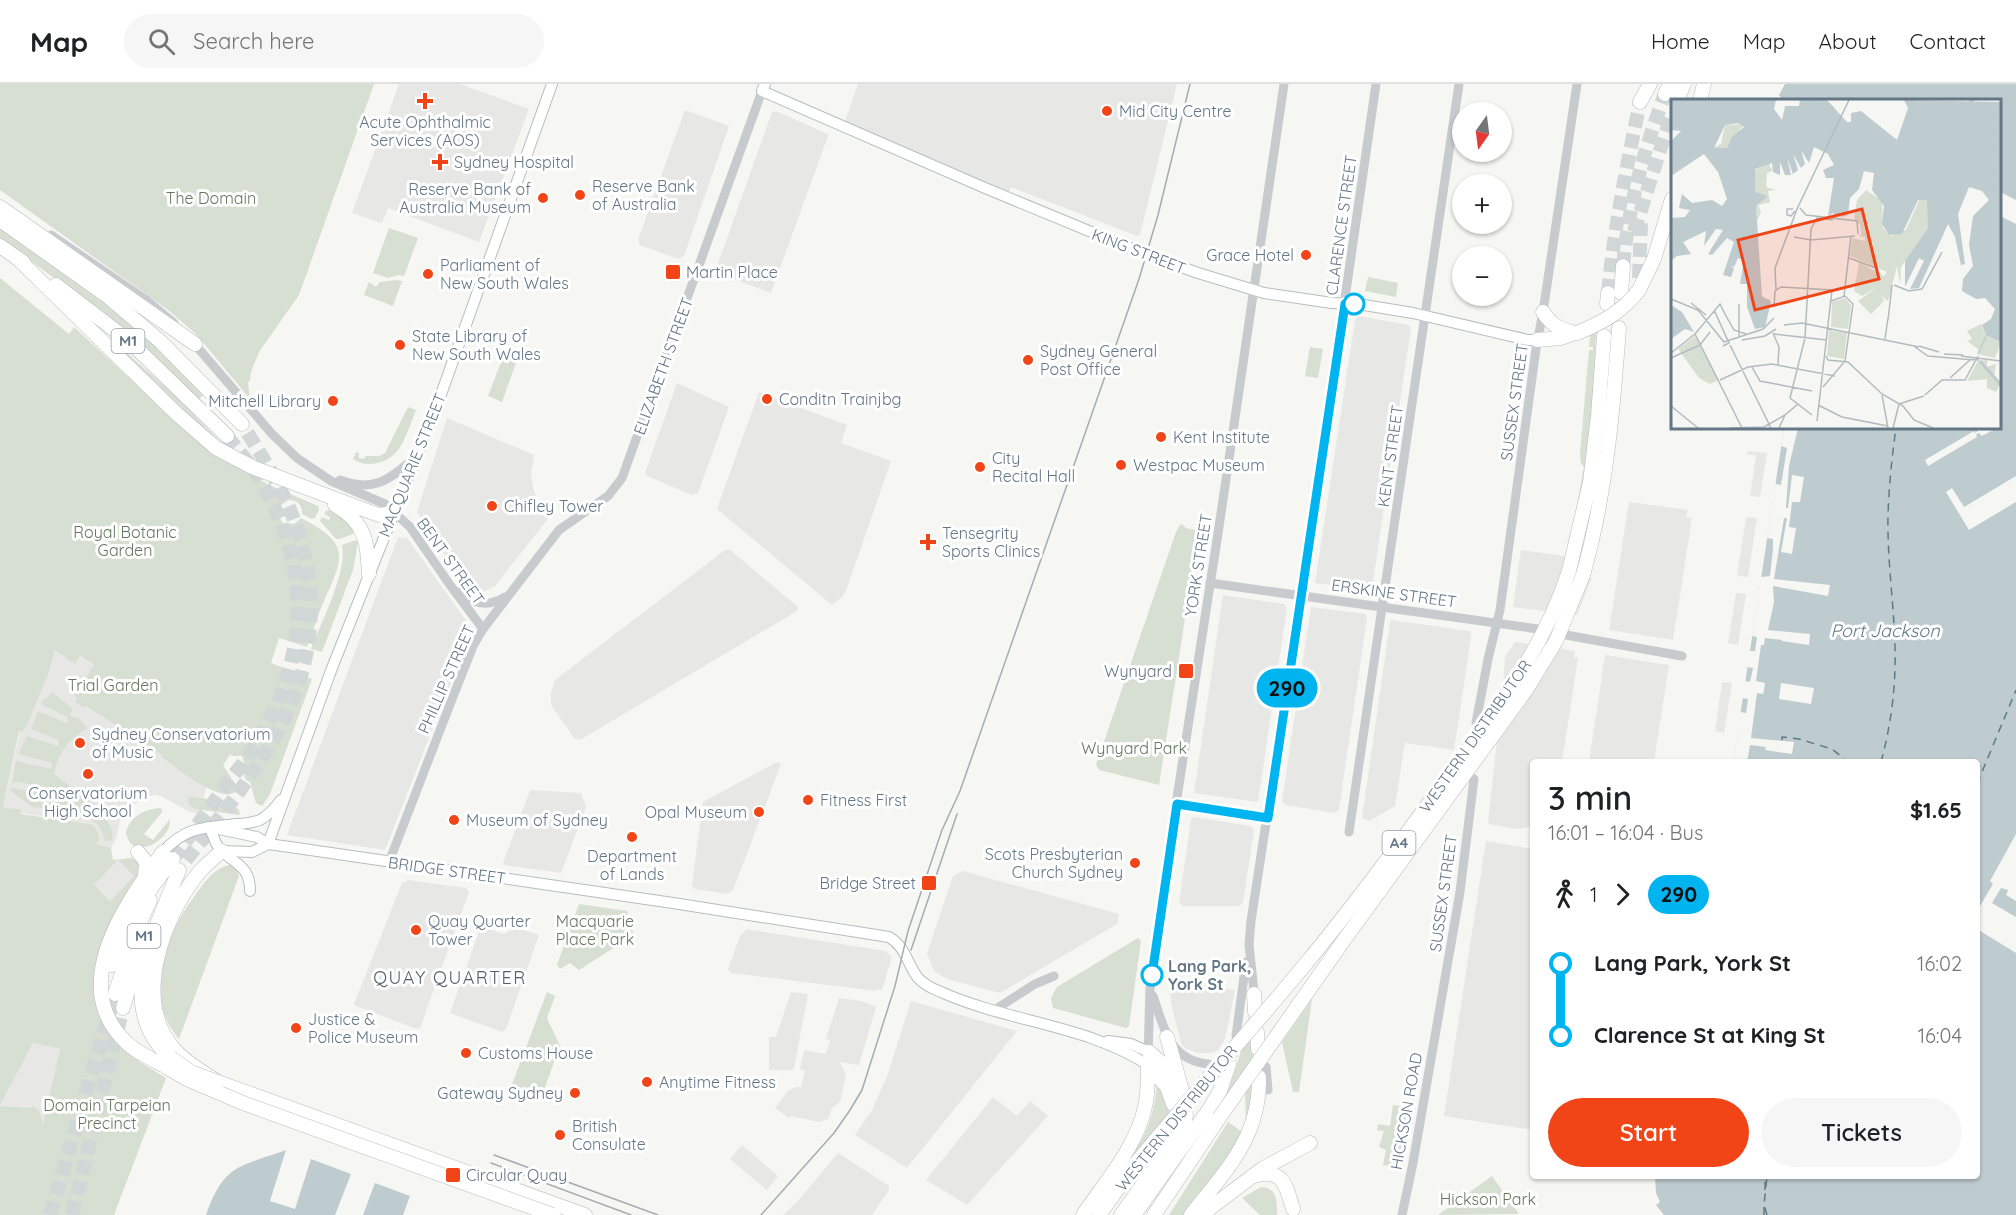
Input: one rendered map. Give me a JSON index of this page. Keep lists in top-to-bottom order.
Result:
{
  "streets": {
    "highway": ["M1", "WESTERN DISTRIBUTOR", "A4"],
    "main road": ["KING STREET", "MACQUARIE STREET", "BRIDGE STREET"],
    "street": [
      "CLARENCE STREET",
      "ELIZABETH STREET",
      "SUSSEX STREET",
      "KENT STREET",
      "BENT STREET",
      "YORK STREET",
      "ERSKINE STREET",
      "PHILLIP STREET",
      "HICKSON ROAD"
    ]
  },
  "crossings": [
    ["CLARENCE STREET", "KING STREET"],
    ["CLARENCE STREET", "ERSKINE STREET"],
    ["KING STREET", "ELIZABETH STREET"],
    ["KING STREET", "SUSSEX STREET"],
    ["KING STREET", "KENT STREET"],
    ["KING STREET", "YORK STREET"],
    ["ELIZABETH STREET", "PHILLIP STREET"],
    ["SUSSEX STREET", "ERSKINE STREET"],
    ["SUSSEX STREET", "HICKSON ROAD"],
    ["KENT STREET", "ERSKINE STREET"],
    ["MACQUARIE STREET", "BENT STREET"],
    ["MACQUARIE STREET", "BRIDGE STREET"],
    ["BENT STREET", "PHILLIP STREET"],
    ["YORK STREET", "ERSKINE STREET"],
    ["PHILLIP STREET", "BRIDGE STREET"]
  ],
  "districts": ["QUAY QUARTER"],
  "water": ["Port Jackson"],
  "parks": [
    "The Domain",
    "Royal Botanic Garden",
    "Trial Garden",
    "Wynyard Park",
    "Macquarie Place Park",
    "Domain Tarpeian Precinct",
    "Hickson Park"
  ],
  "places": {
    "health": ["Acute Ophthalmic Services (AOS)", "Sydney Hospital", "Tensegrity Sports Clinics"],
    "other": [
      "Mid City Centre",
      "Reserve Bank of Australia",
      "Reserve Bank of Australia Museum",
      "Grace Hotel",
      "Parliament of New South Wales",
      "State Library of New South Wales",
      "Sydney General Post Office",
      "Conditn Trainjbg",
      "Mitchell Library",
      "Kent Institute",
      "Westpac Museum",
      "City Recital Hall",
      "Chifley Tower",
      "Sydney Conservatorium of Music",
      "Conservatorium High School",
      "Fitness First",
      "Opal Museum",
      "Museum of Sydney",
      "Department of Lands",
      "Scots Presbyterian Church Sydney",
      "Quay Quarter Tower",
      "Lang Park, York St",
      "Justice & Police Museum",
      "Customs House",
      "Anytime Fitness",
      "Gateway Sydney",
      "British Consulate"
    ],
    "transit": [
      "Martin Place",
      "Wynyard",
      "Bridge Street",
      "Circular Quay"
    ]
  },
  "lines": ["bus line 290"],
  "north": "bottom",
  "page": {
    "header": "Map",
    "search": "Search here",
    "nav": [
      "Home",
      "Map",
      "About",
      "Contact"
    ],
    "on_map": "290",
    "map_buttons": ["+", "−"],
    "heading": ["3 min", "16:01 – 16:04 · Bus", "$1.65"],
    "legs": ["1", "290"],
    "list": [
      {
        "name": "Lang Park, York St",
        "value": "16:02"
      },
      {
        "name": "Clarence St at King St",
        "value": "16:04"
      }
    ],
    "buttons": ["Start", "Tickets"]
  }
}
